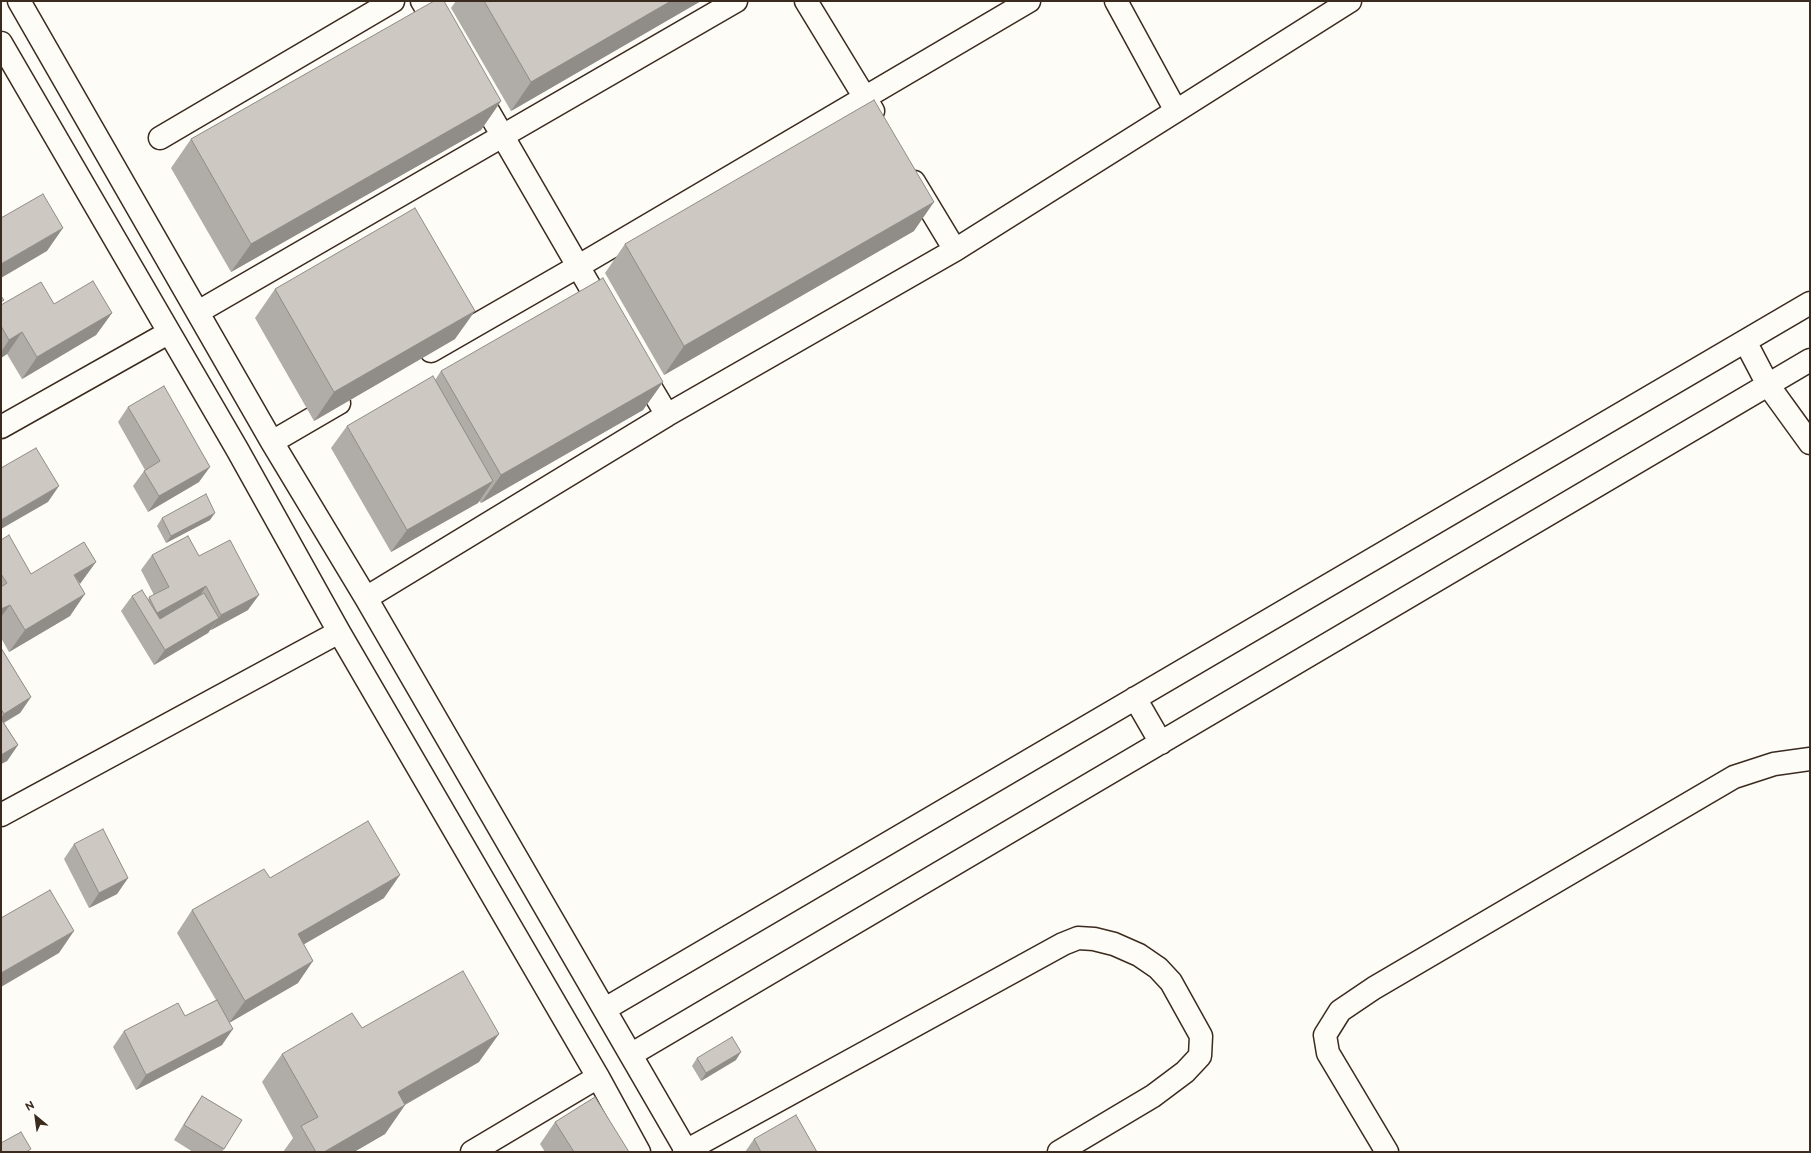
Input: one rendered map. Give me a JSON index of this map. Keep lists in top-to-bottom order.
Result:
{
  "north": "top left"
}
